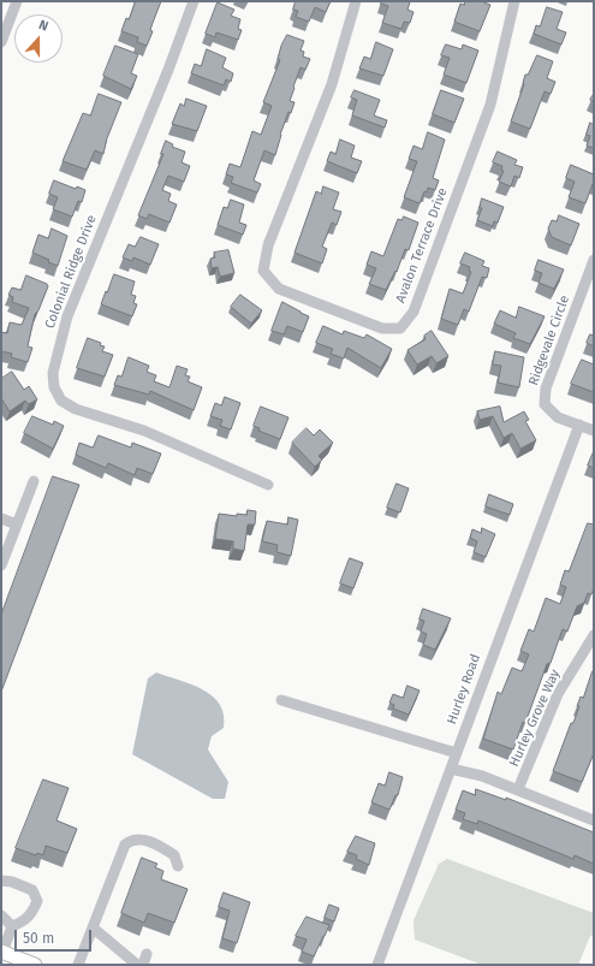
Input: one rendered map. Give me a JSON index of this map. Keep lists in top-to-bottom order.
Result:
{
  "streets": {
    "street": [
      "Avalon Terrace Drive",
      "Colonial Ridge Drive",
      "Ridgevale Circle",
      "Hurley Road",
      "Hurley Grove Way"
    ]
  },
  "crossings": [
    ["Ridgevale Circle", "Hurley Road"]
  ],
  "scale_bar": "50 m",
  "north": "top"
}
